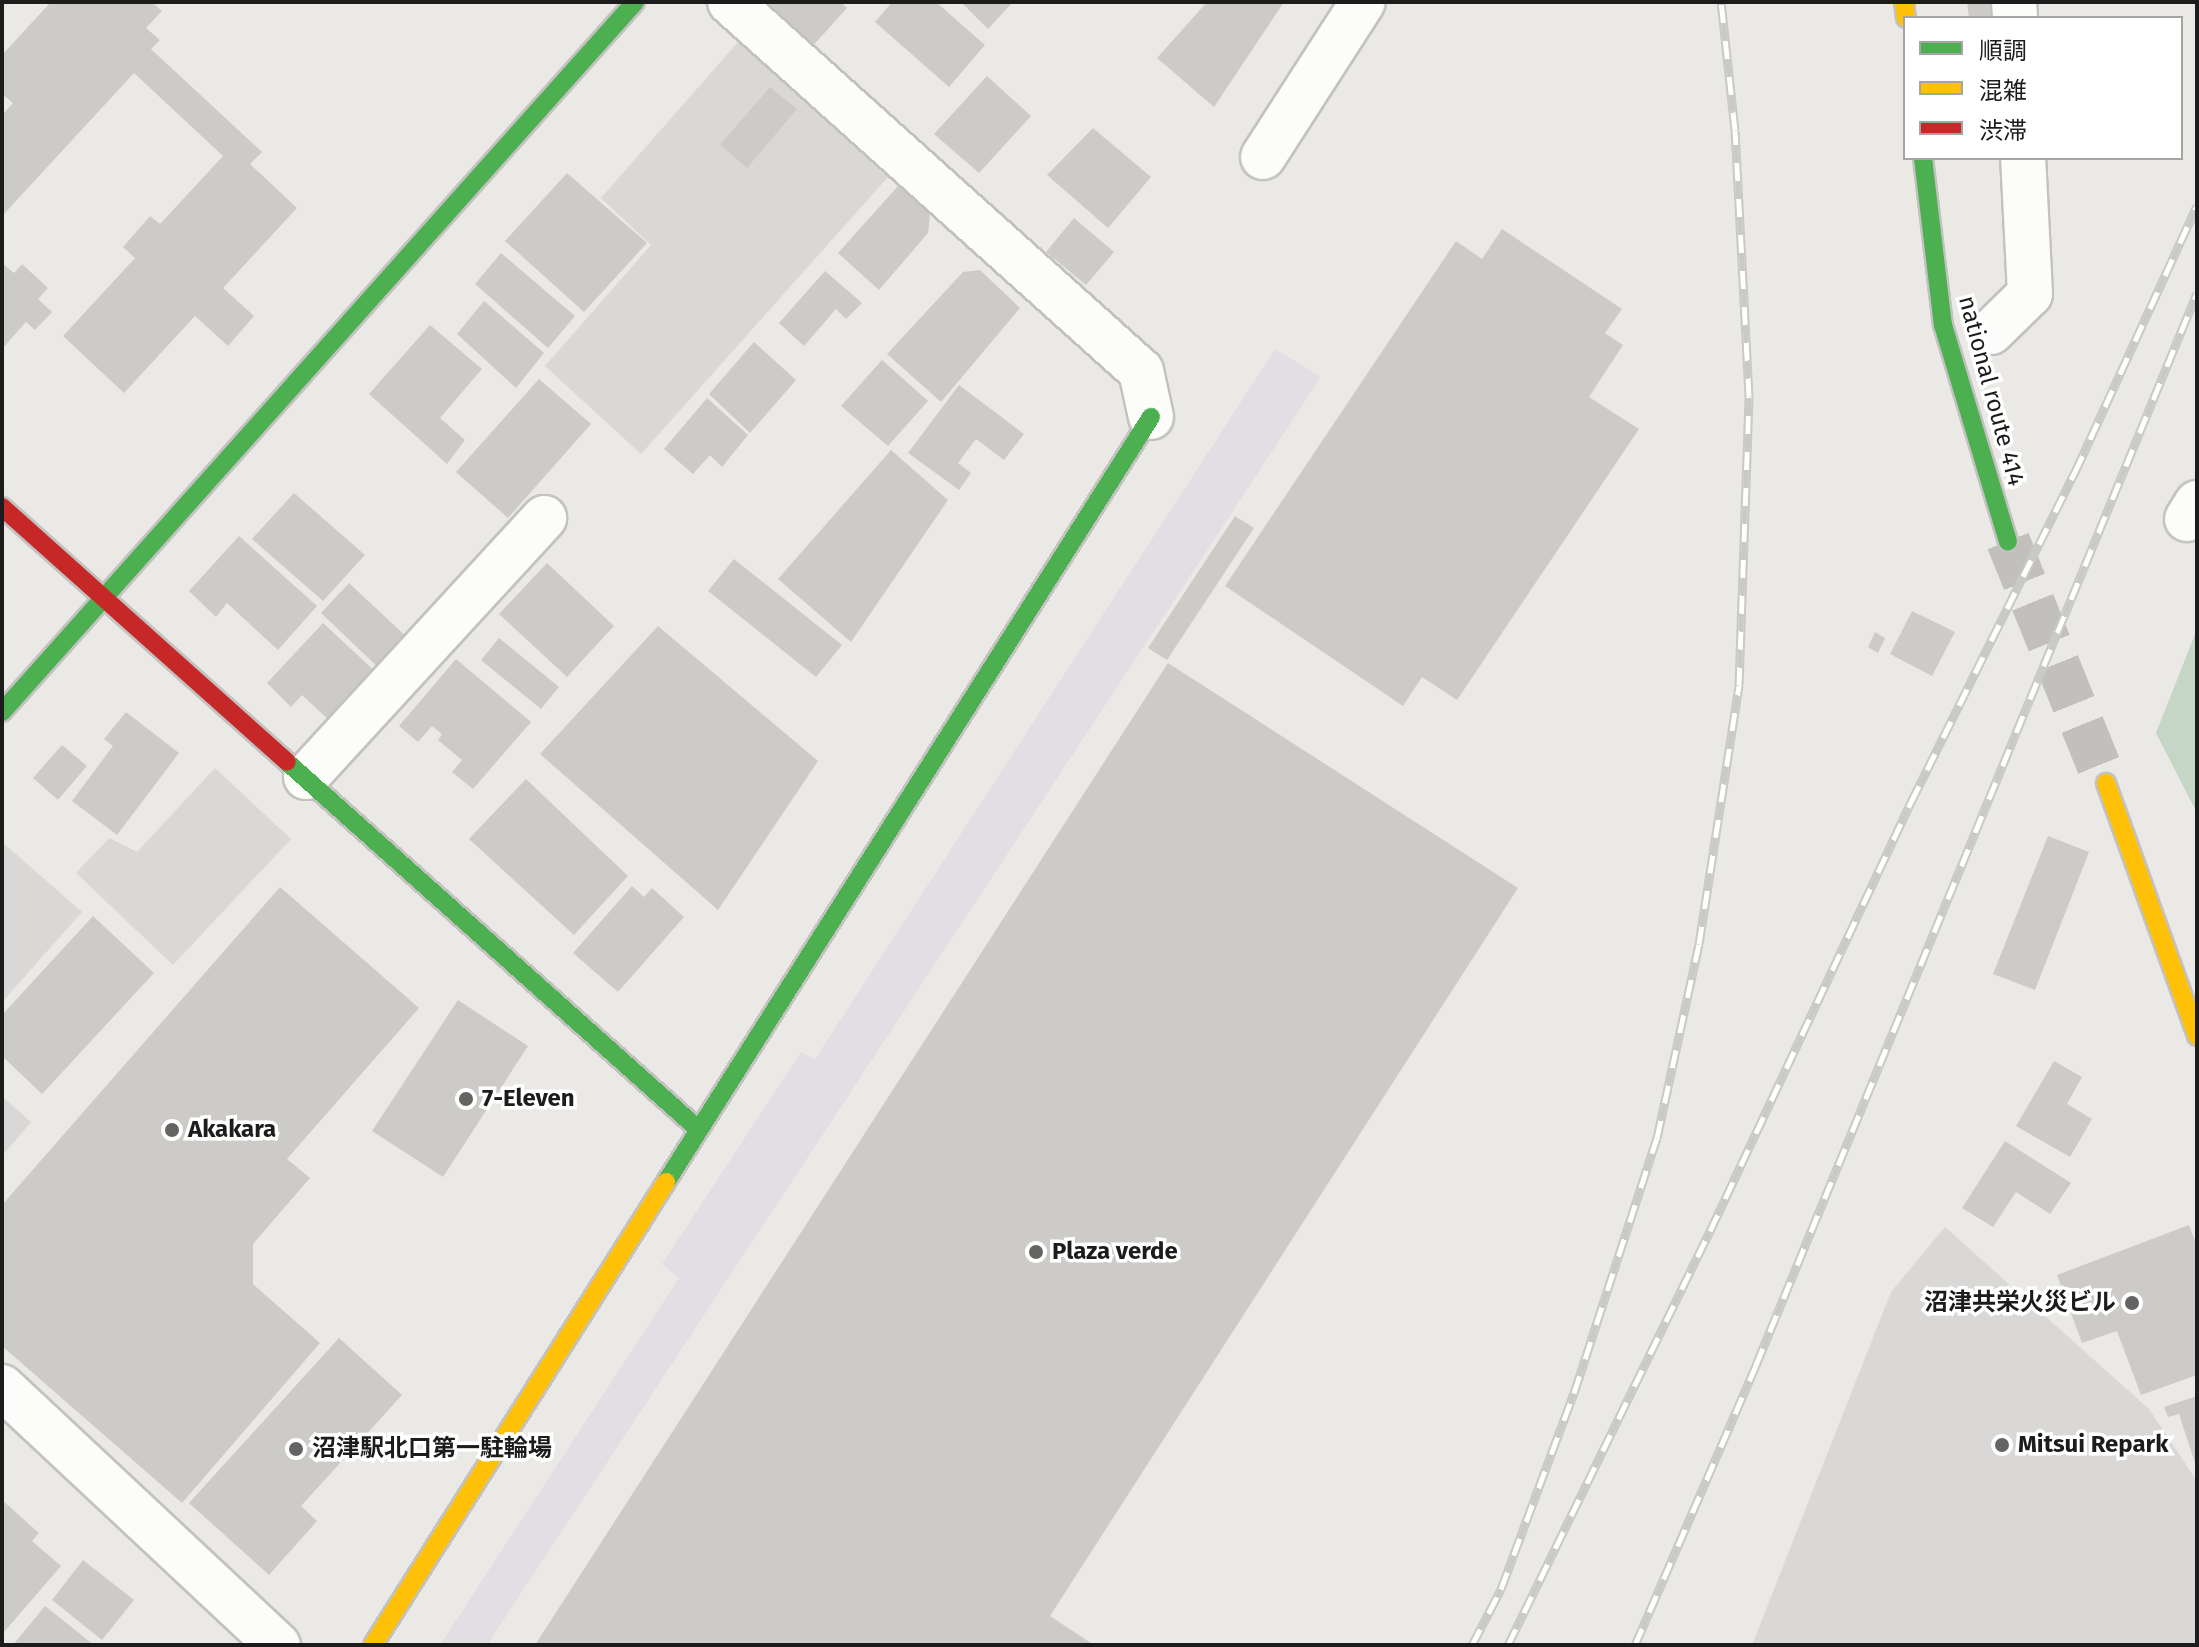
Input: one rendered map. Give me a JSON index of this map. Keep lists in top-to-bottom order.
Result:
{
  "streets": {
    "main road": ["national route 414"]
  },
  "places": [
    "7-Eleven",
    "Akakara",
    "Plaza verde",
    "沼津共栄火災ビル",
    "Mitsui Repark",
    "沼津駅北口第一駐輪場"
  ],
  "legend": ["順調", "混雑", "渋滞"]
}
